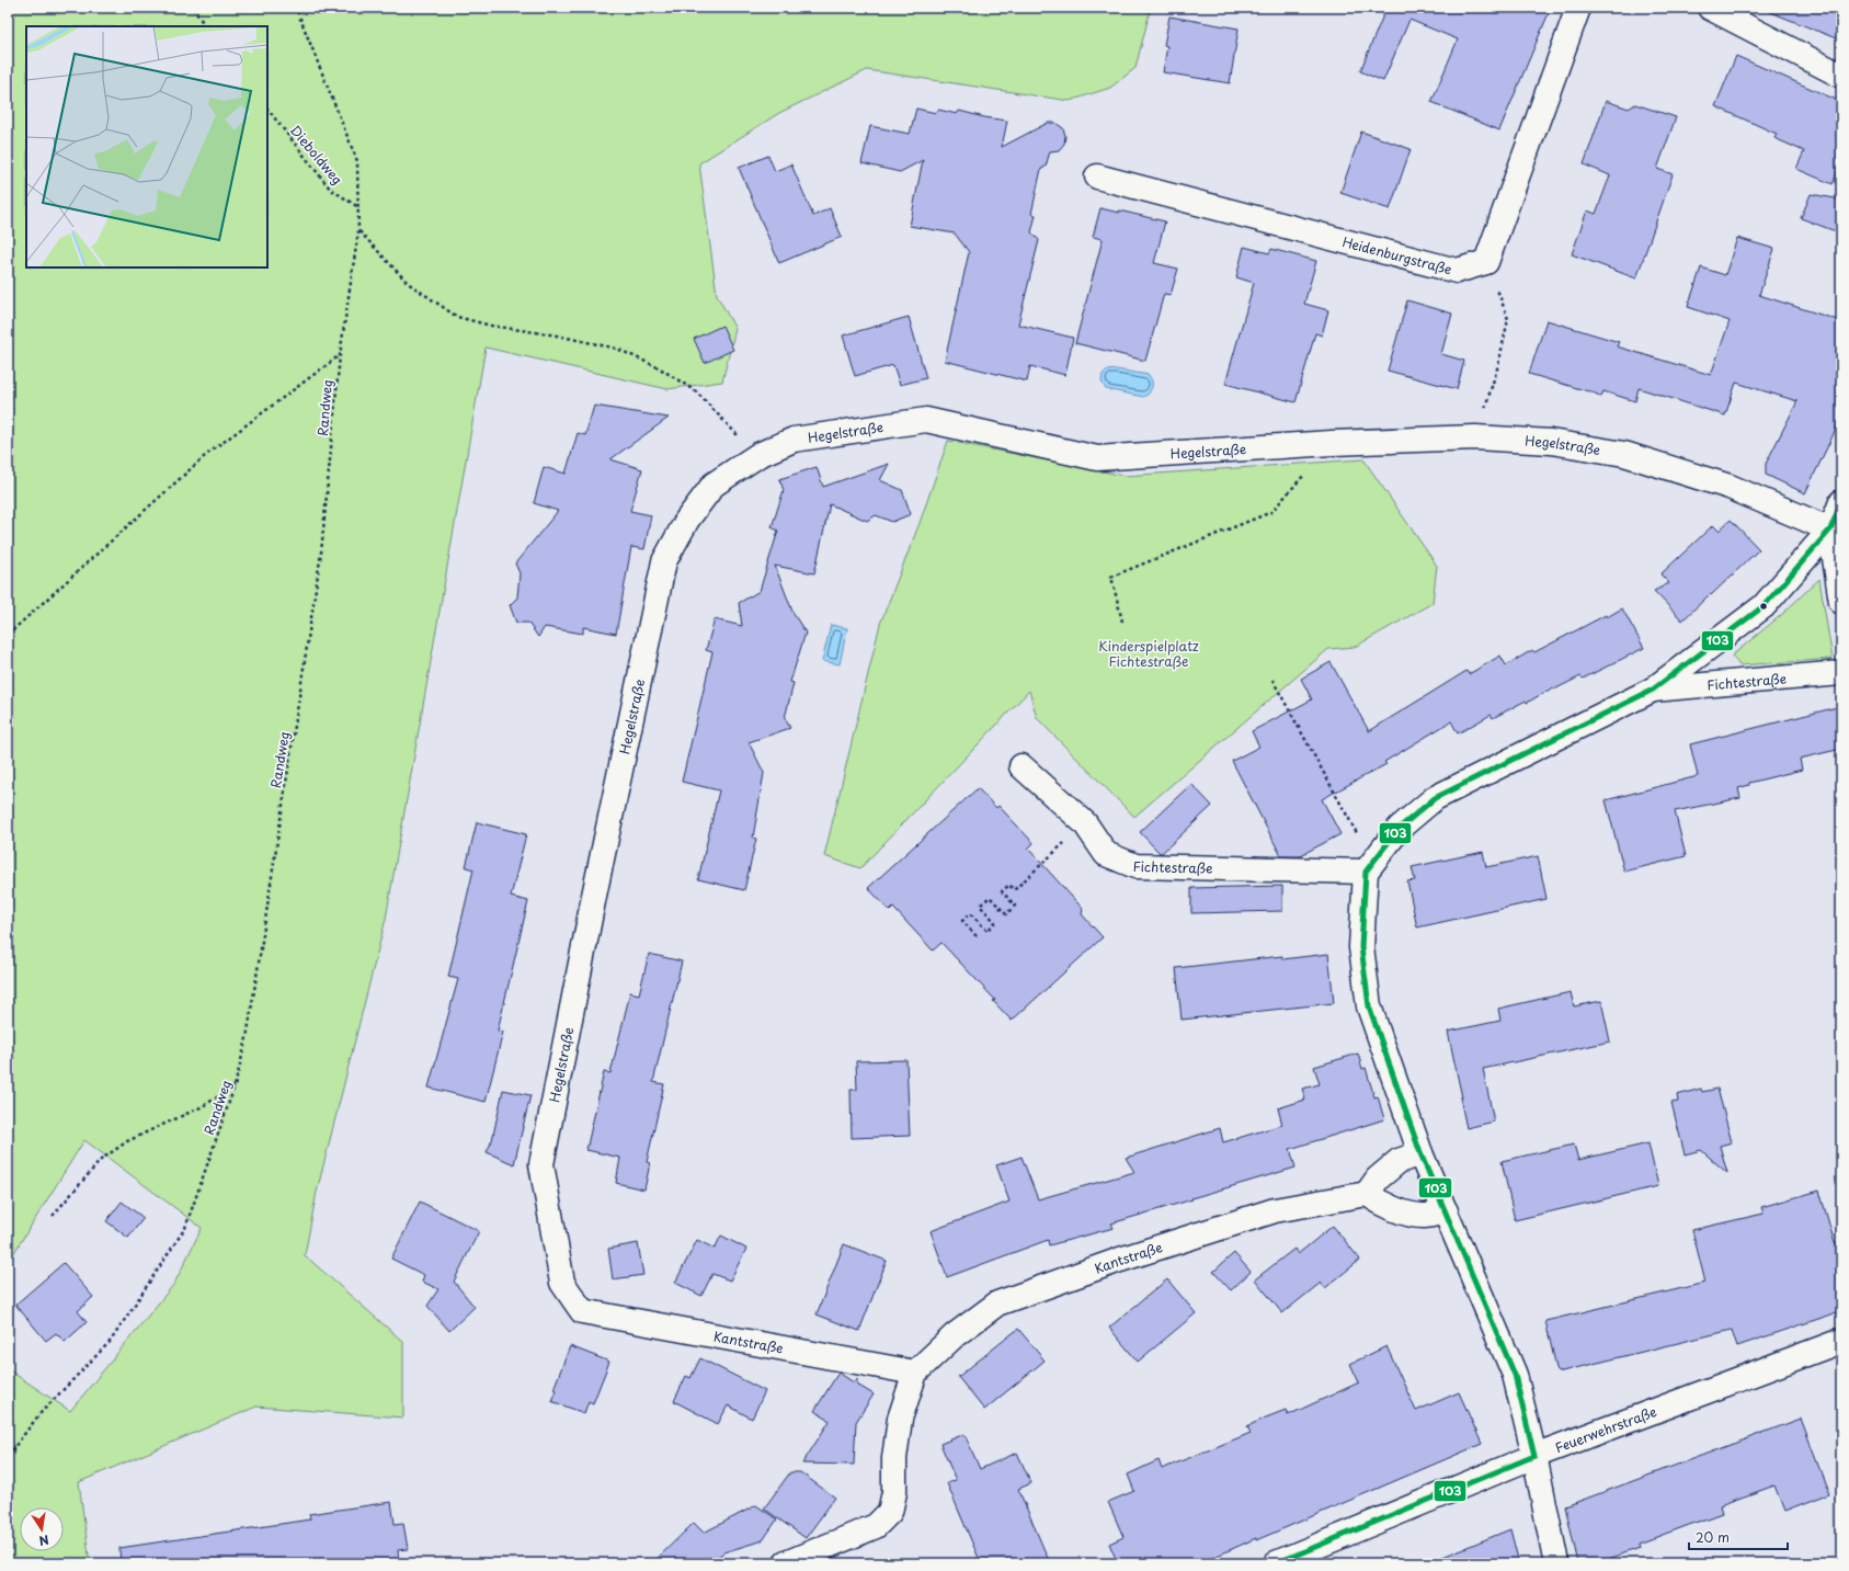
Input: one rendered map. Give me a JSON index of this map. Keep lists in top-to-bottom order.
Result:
{
  "streets": {
    "street": [
      "Heidenburgstraße",
      "Hegelstraße",
      "Fichtestraße",
      "Kantstraße",
      "Feuerwehrstraße"
    ],
    "path": ["Dieboldweg", "Randweg"]
  },
  "crossings": [
    ["Dieboldweg", "Randweg"],
    ["Hegelstraße", "Fichtestraße"],
    ["Hegelstraße", "Kantstraße"]
  ],
  "parks": ["Kinderspielplatz Fichtestraße"],
  "lines": ["transit line 103"],
  "scale_bar": "20 m",
  "north": "bottom"
}
